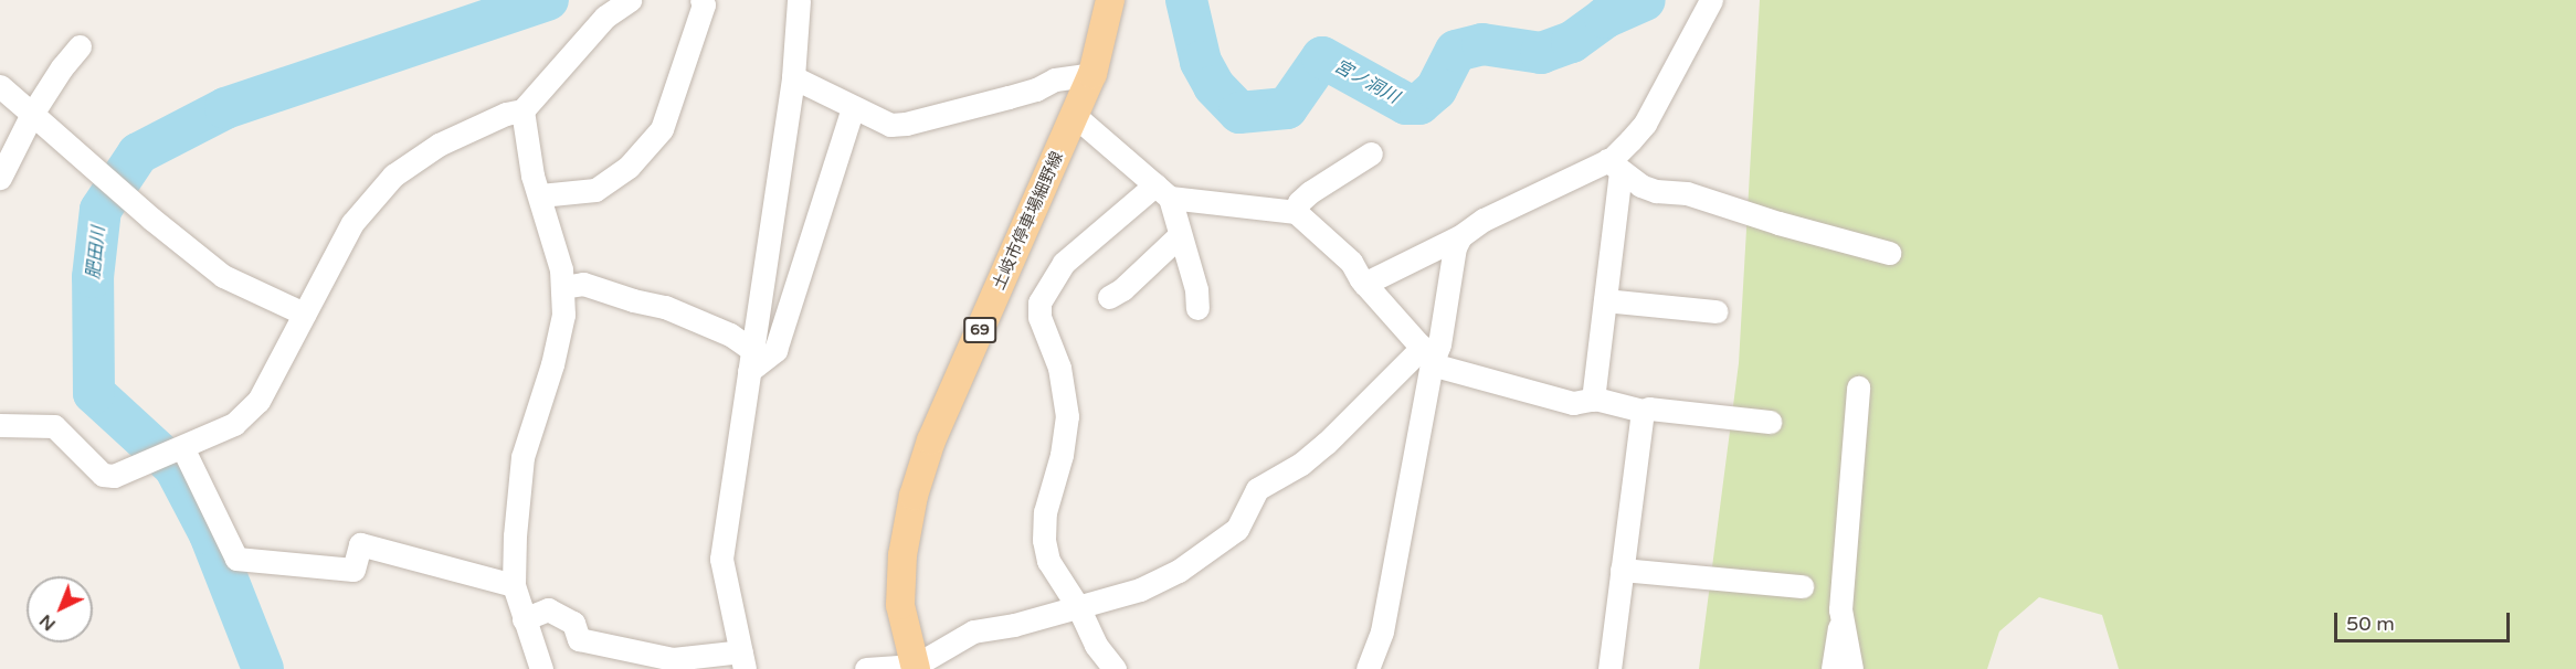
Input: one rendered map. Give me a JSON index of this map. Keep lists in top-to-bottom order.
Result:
{
  "streets": {
    "main road": ["土岐市停車場細野線", "69"]
  },
  "water": ["宮ノ洞川", "肥田川"],
  "scale_bar": "50 m",
  "north": "bottom left"
}
